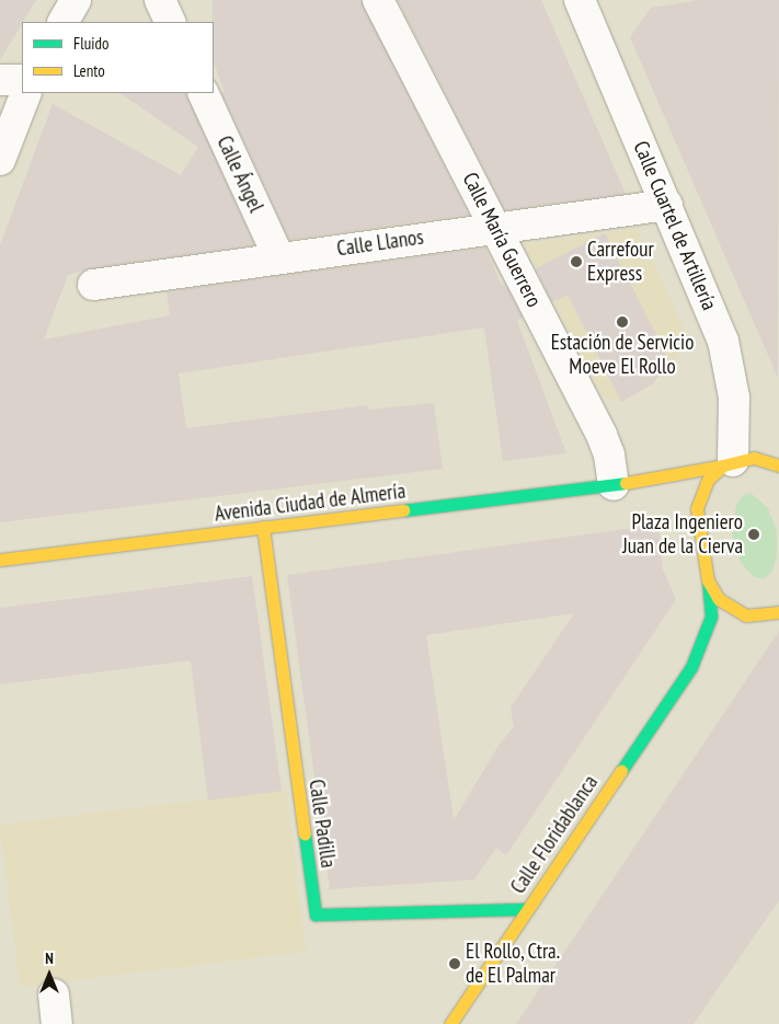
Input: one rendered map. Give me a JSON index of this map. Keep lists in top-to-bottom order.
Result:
{
  "streets": {
    "main road": ["Avenida Ciudad de Almería", "Calle Padilla", "Calle Floridablanca"],
    "street": [
      "Calle Ángel",
      "Calle Cuartel de Artillería",
      "Calle María Guerrero",
      "Calle Llanos"
    ]
  },
  "crossings": [
    ["Calle Ángel", "Calle Llanos"],
    ["Calle Cuartel de Artillería", "Calle Llanos"],
    ["Calle Cuartel de Artillería", "Avenida Ciudad de Almería"],
    ["Calle María Guerrero", "Calle Llanos"],
    ["Calle María Guerrero", "Avenida Ciudad de Almería"],
    ["Avenida Ciudad de Almería", "Calle Padilla"],
    ["Calle Padilla", "Calle Floridablanca"]
  ],
  "places": [
    "Carrefour Express",
    "Estación de Servicio Moeve El Rollo",
    "Plaza Ingeniero Juan de la Cierva",
    "El Rollo, Ctra. de El Palmar"
  ],
  "legend": ["Fluido", "Lento"],
  "north": "top"
}
